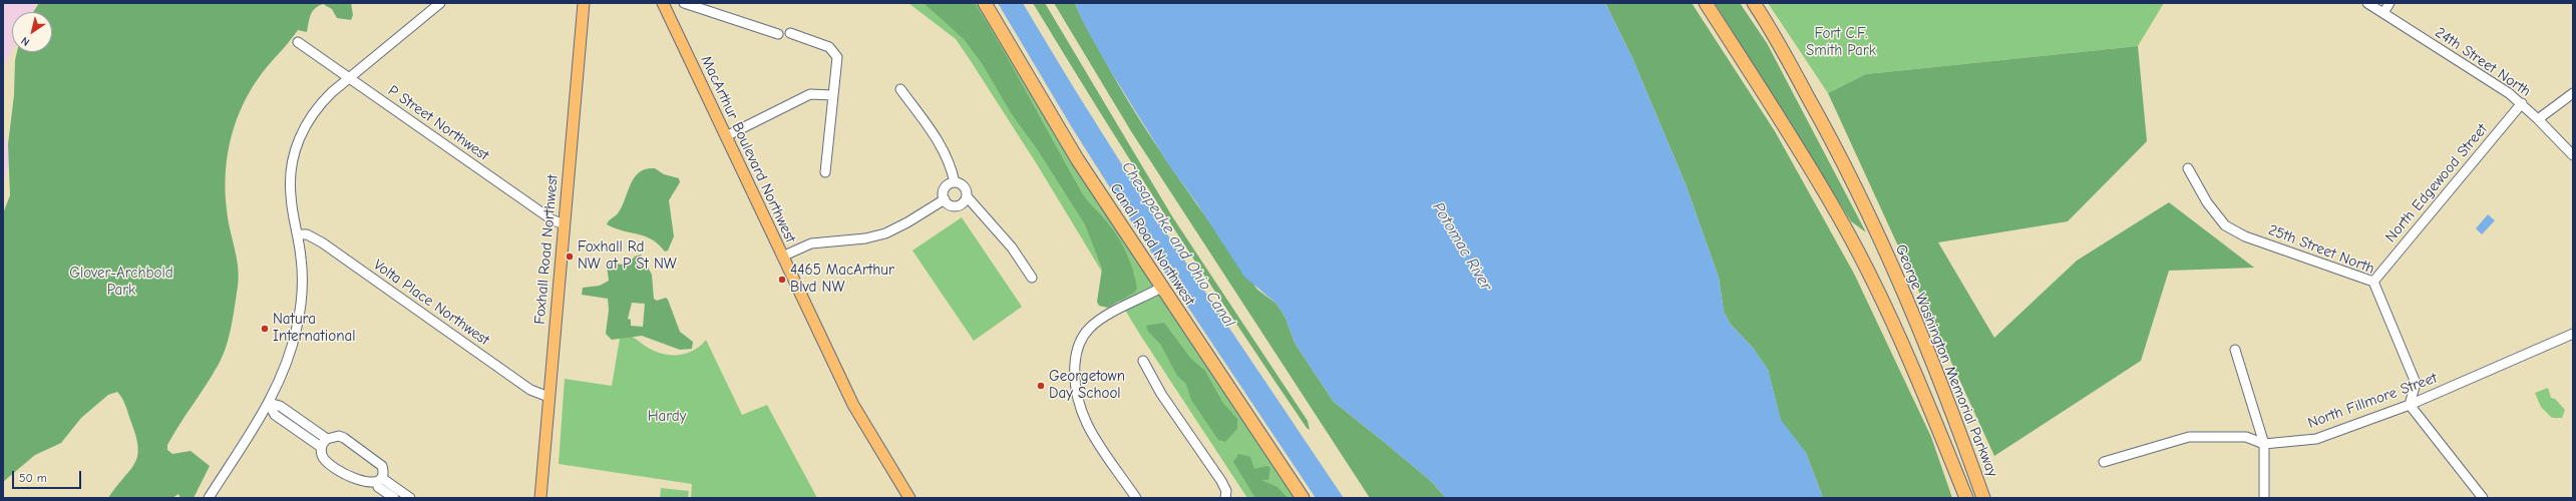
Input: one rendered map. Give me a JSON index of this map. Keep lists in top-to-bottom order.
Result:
{
  "streets": {
    "highway": ["Canal Road Northwest", "George Washington Memorial Parkway"],
    "main road": ["MacArthur Boulevard Northwest", "Foxhall Road Northwest"],
    "street": [
      "24th Street North",
      "P Street Northwest",
      "North Edgewood Street",
      "25th Street North",
      "Volta Place Northwest",
      "North Fillmore Street"
    ]
  },
  "crossings": [
    ["24th Street North", "North Edgewood Street"],
    ["P Street Northwest", "Foxhall Road Northwest"],
    ["North Edgewood Street", "25th Street North"],
    ["Foxhall Road Northwest", "Volta Place Northwest"],
    ["25th Street North", "North Fillmore Street"]
  ],
  "water": ["Chesapeake and Ohio Canal", "Potomac River"],
  "parks": ["Fort C.F. Smith Park", "Glover-Archbold Park", "Hardy"],
  "places": [
    "Foxhall Rd NW at P St NW",
    "4465 MacArthur Blvd NW",
    "Natura International",
    "Georgetown Day School"
  ],
  "scale_bar": "50 m",
  "north": "bottom left"
}
